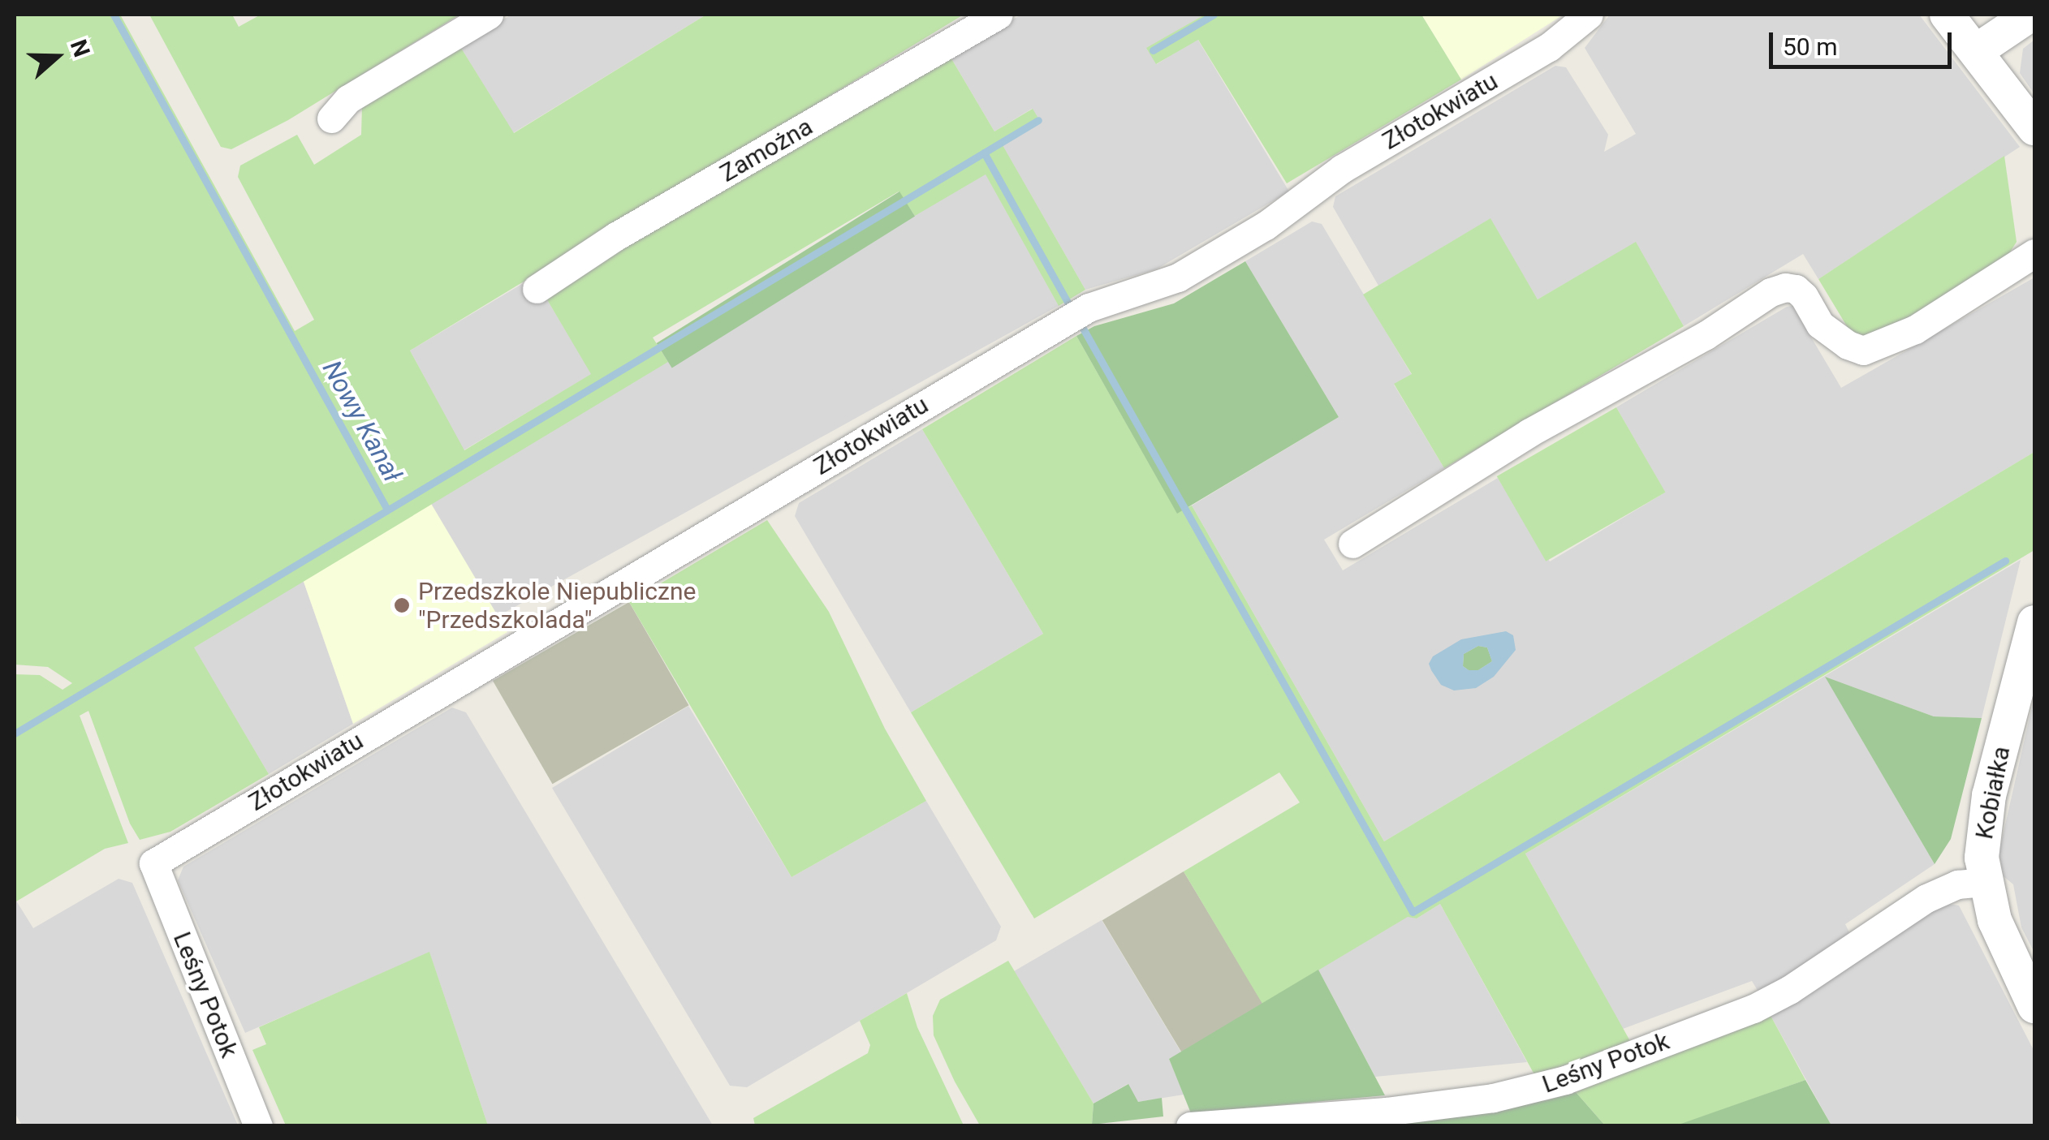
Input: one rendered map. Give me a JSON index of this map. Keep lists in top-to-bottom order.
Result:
{
  "streets": {
    "street": [
      "Złotokwiatu",
      "Zamożna",
      "Kobiałka",
      "Leśny Potok"
    ]
  },
  "crossings": [
    ["Złotokwiatu", "Leśny Potok"],
    ["Kobiałka", "Leśny Potok"]
  ],
  "water": ["Nowy Kanał"],
  "places": ["Przedszkole Niepubliczne \"Przedszkolada\""],
  "scale_bar": "50 m",
  "north": "right"
}
